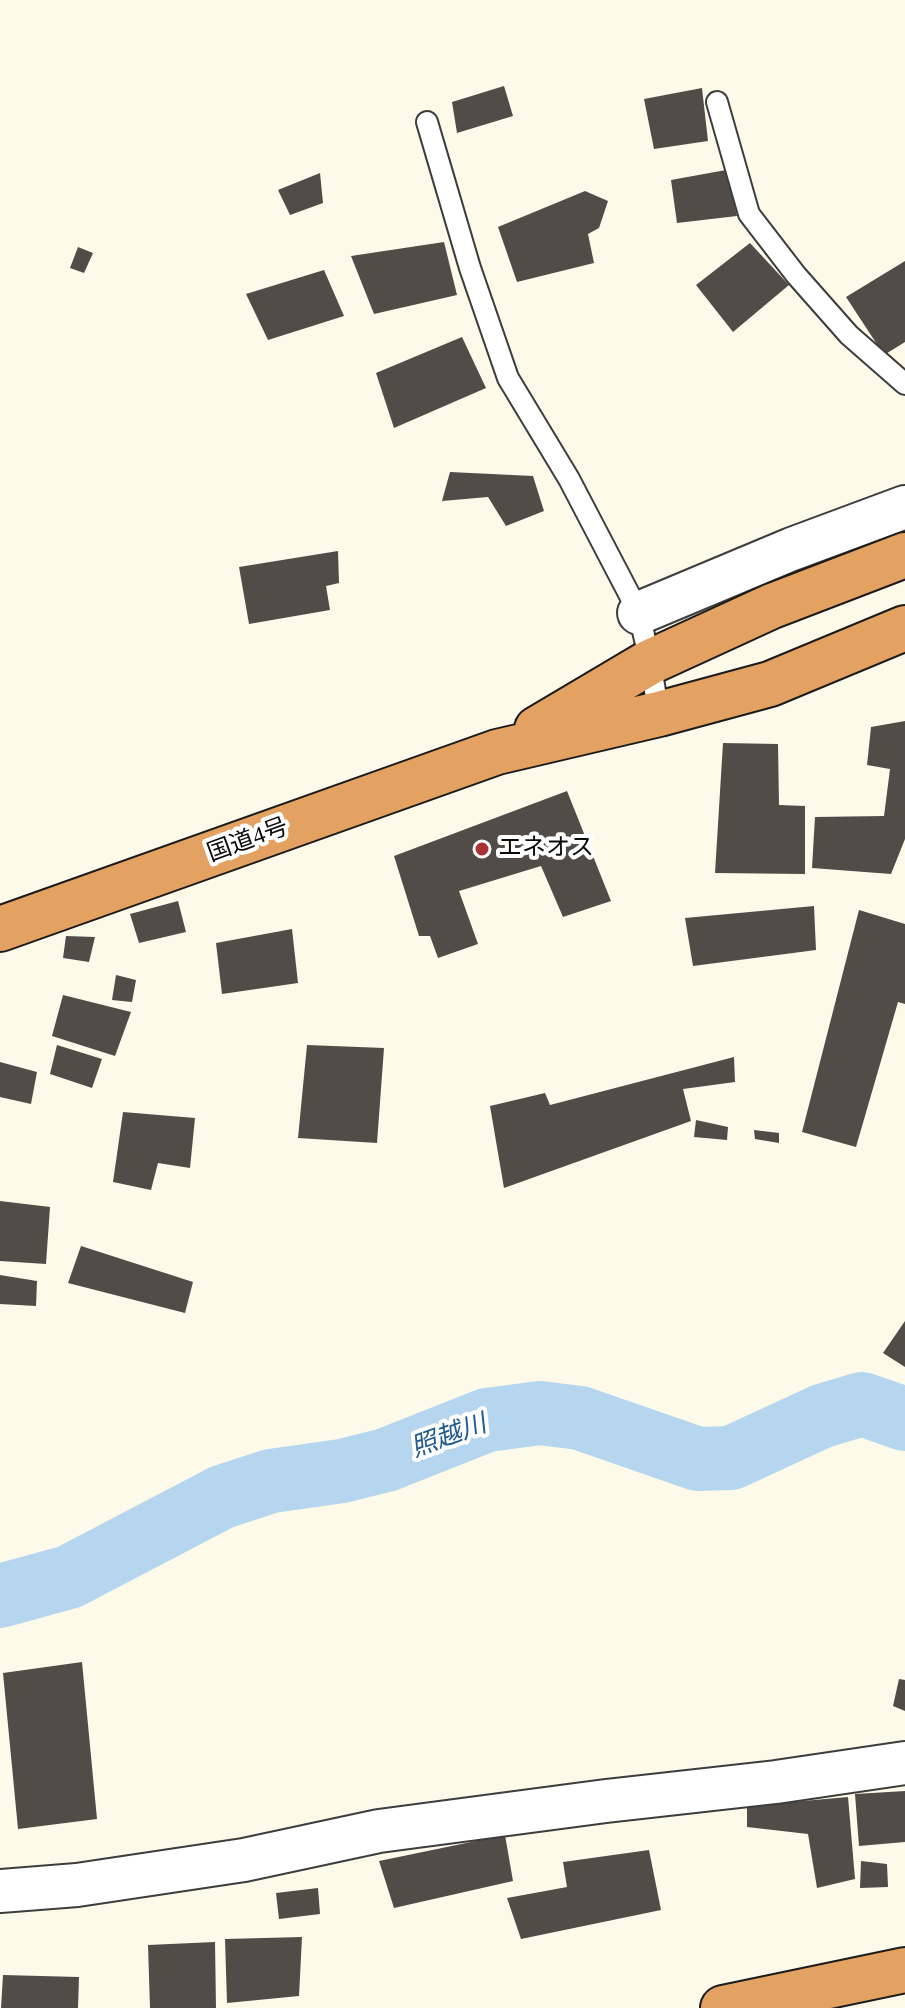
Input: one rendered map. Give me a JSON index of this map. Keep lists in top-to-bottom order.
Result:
{
  "streets": {
    "highway": ["国道4号"]
  },
  "water": ["照越川"],
  "places": ["エネオス"]
}
